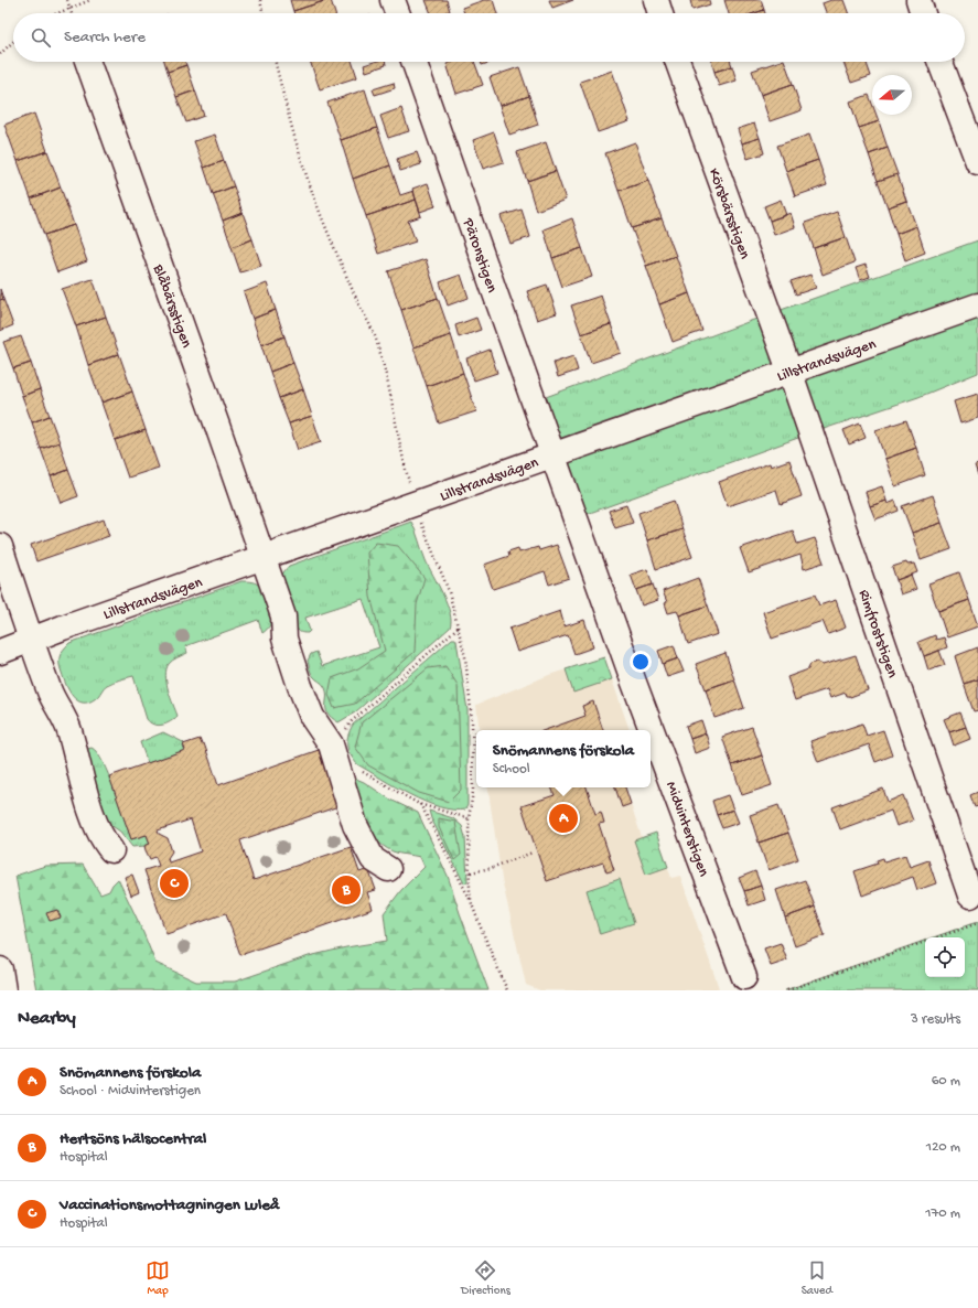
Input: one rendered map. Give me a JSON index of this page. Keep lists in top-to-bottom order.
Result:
{
  "streets": {
    "street": [
      "Körsbärsstigen",
      "Päronstigen",
      "Blåbärsstigen",
      "Lillstrandsvägen",
      "Rimfroststigen",
      "Midvinterstigen"
    ]
  },
  "crossings": [
    ["Körsbärsstigen", "Lillstrandsvägen"],
    ["Körsbärsstigen", "Rimfroststigen"],
    ["Päronstigen", "Lillstrandsvägen"],
    ["Päronstigen", "Midvinterstigen"],
    ["Blåbärsstigen", "Lillstrandsvägen"],
    ["Lillstrandsvägen", "Rimfroststigen"],
    ["Lillstrandsvägen", "Midvinterstigen"]
  ],
  "north": "left",
  "page": {
    "search": "Search here",
    "popup": ["Snömannens förskola", "School"],
    "pins": ["A", "C", "B"],
    "heading": ["Nearby", "3 results"],
    "list": [
      {
        "mark": "A",
        "name": "Snömannens förskola",
        "note": "School · Midvinterstigen",
        "value": "60 m"
      },
      {
        "mark": "B",
        "name": "Hertsöns hälsocentral",
        "note": "Hospital",
        "value": "120 m"
      },
      {
        "mark": "C",
        "name": "Vaccinationsmottagningen Luleå",
        "note": "Hospital",
        "value": "170 m"
      }
    ],
    "nav": ["Map", "Directions", "Saved"]
  }
}
